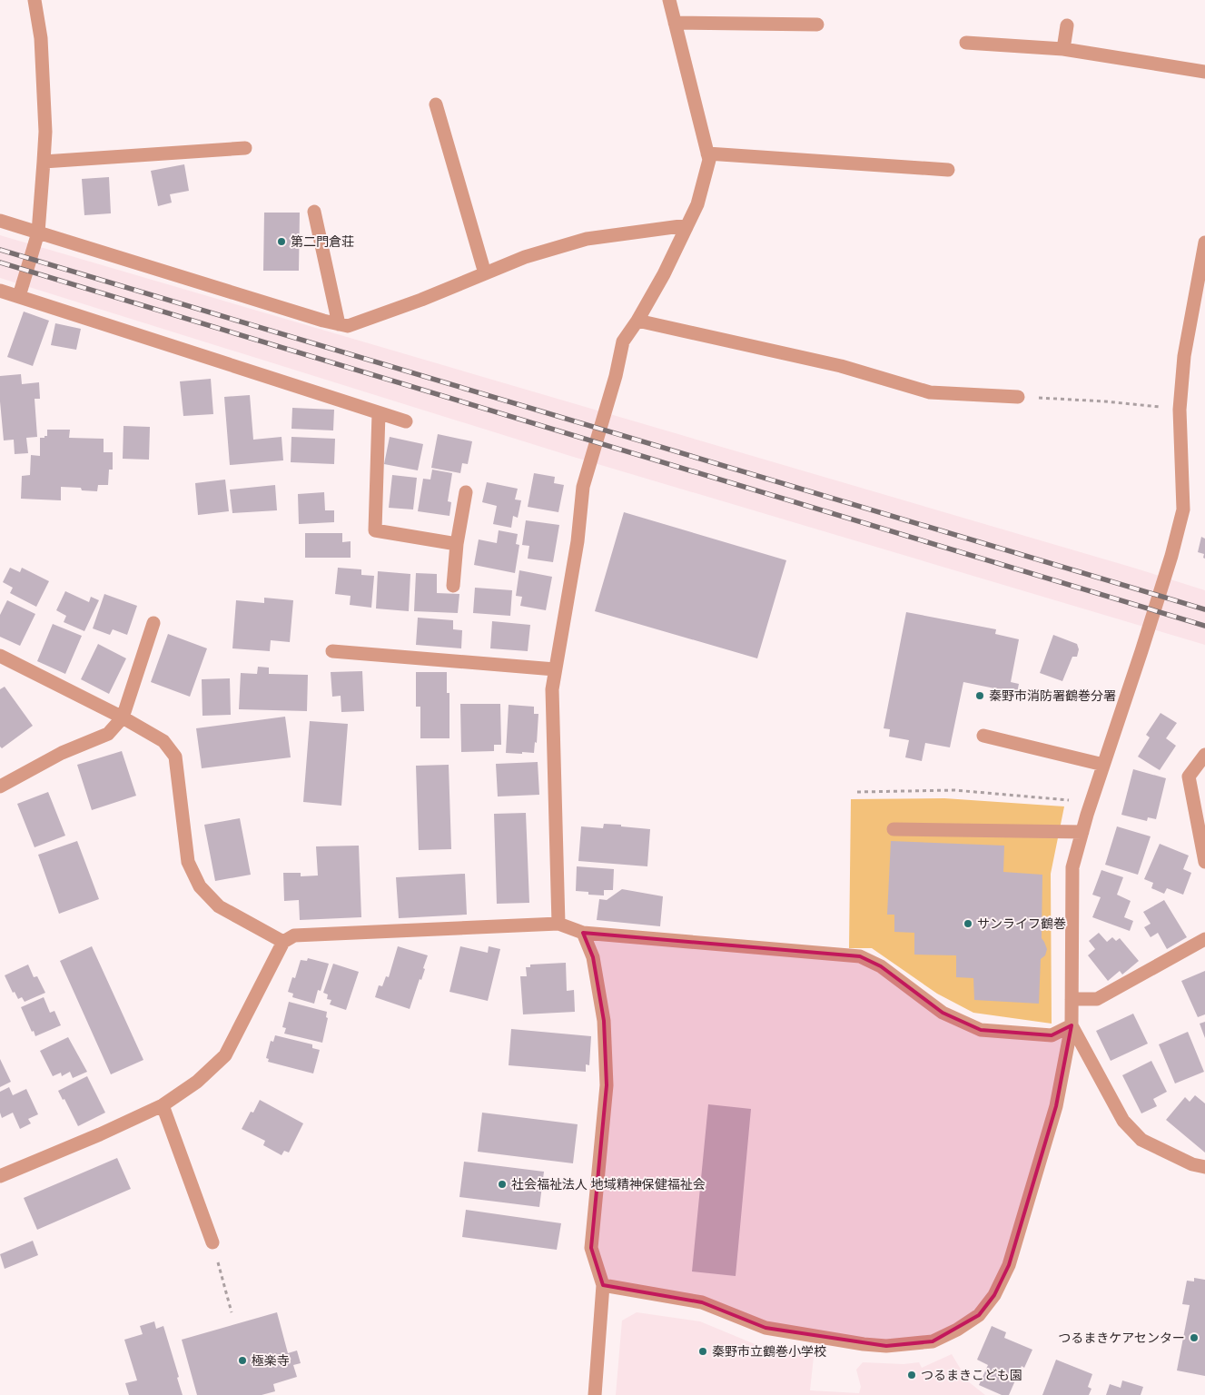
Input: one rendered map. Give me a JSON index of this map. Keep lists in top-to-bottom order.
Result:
{
  "places": [
    "第二門倉荘",
    "秦野市消防署鶴巻分署",
    "サンライフ鶴巻",
    "社会福祉法人 地域精神保健福祉会",
    "つるまきケアセンター",
    "秦野市立鶴巻小学校",
    "極楽寺",
    "つるまきこども園"
  ]
}
